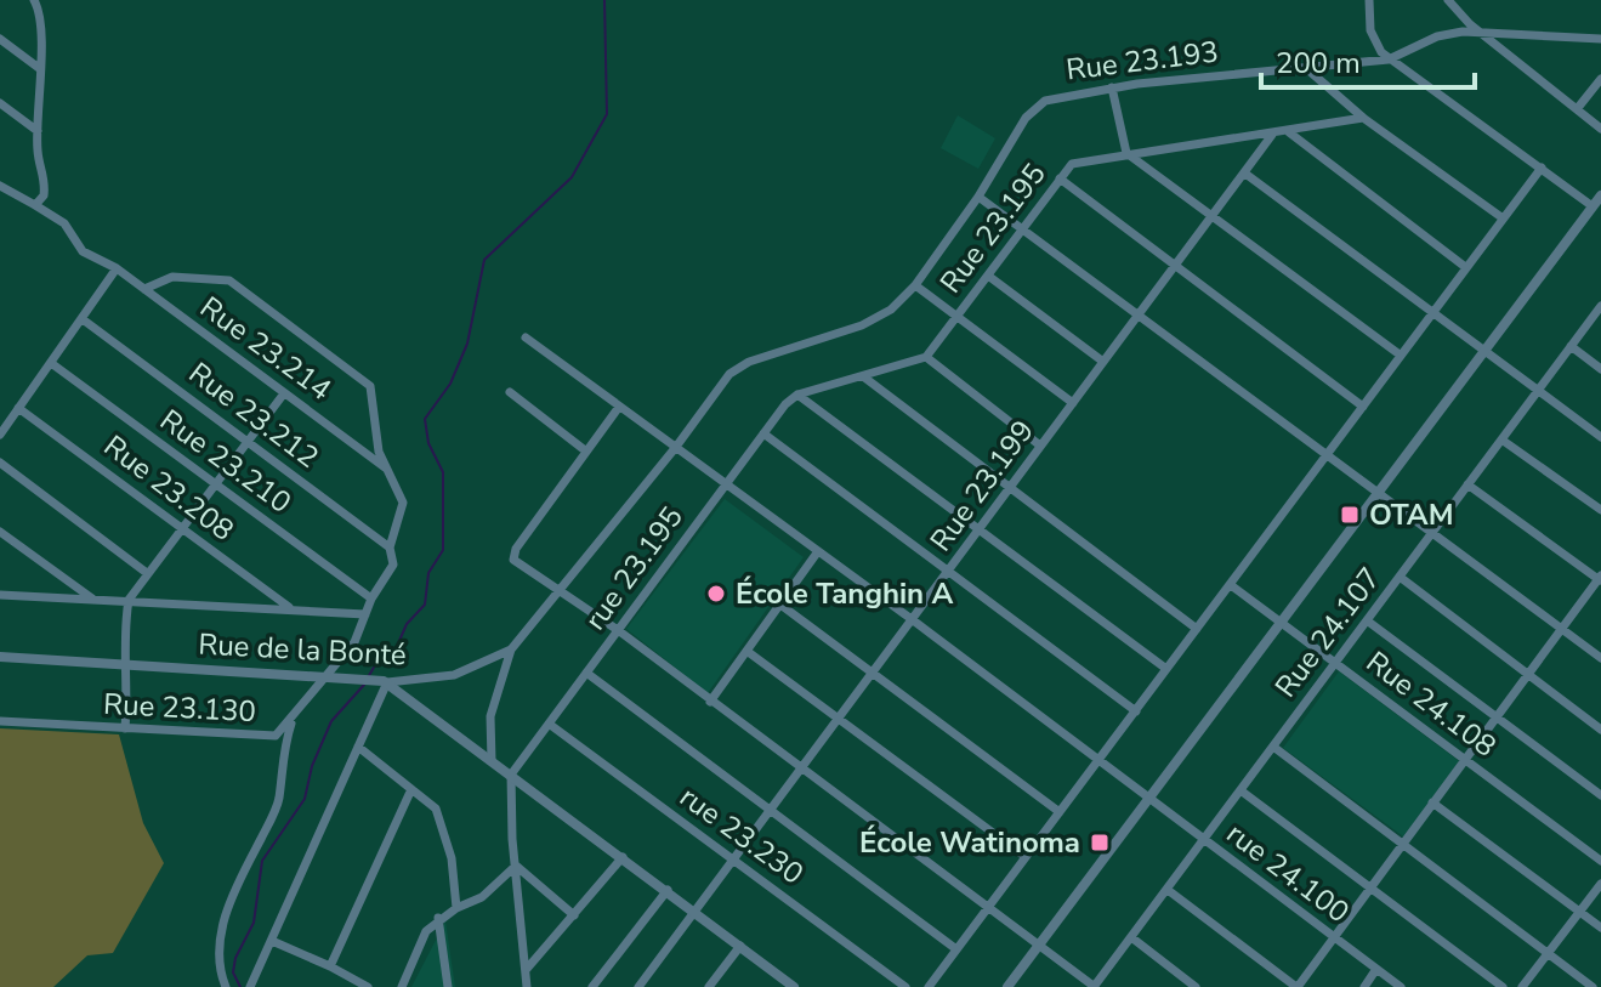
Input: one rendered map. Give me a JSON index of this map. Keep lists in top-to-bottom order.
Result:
{
  "streets": {
    "street": [
      "Rue 23.193",
      "Rue 23.195",
      "Rue 23.214",
      "Rue 23.212",
      "Rue 23.210",
      "Rue 23.199",
      "Rue 23.208",
      "rue 23.195",
      "Rue 24.107",
      "Rue de la Bonté",
      "Rue 24.108",
      "Rue 23.130",
      "rue 23.230",
      "rue 24.100"
    ]
  },
  "crossings": [
    ["Rue 23.193", "Rue de la Bonté"],
    ["Rue 23.195", "Rue 23.199"],
    ["Rue 23.214", "Rue 23.130"],
    ["Rue 23.212", "Rue 23.130"],
    ["Rue 23.210", "Rue 23.130"],
    ["Rue 23.199", "rue 23.230"],
    ["Rue 23.199", "rue 24.100"],
    ["rue 23.195", "rue 23.230"],
    ["rue 23.195", "rue 24.100"],
    ["Rue 24.107", "Rue 24.108"],
    ["Rue 24.107", "rue 24.100"],
    ["Rue de la Bonté", "Rue 23.130"],
    ["Rue de la Bonté", "rue 24.100"]
  ],
  "places": {
    "transit": ["OTAM", "École Watinoma"],
    "other": ["École Tanghin A"]
  },
  "scale_bar": "200 m"
}
